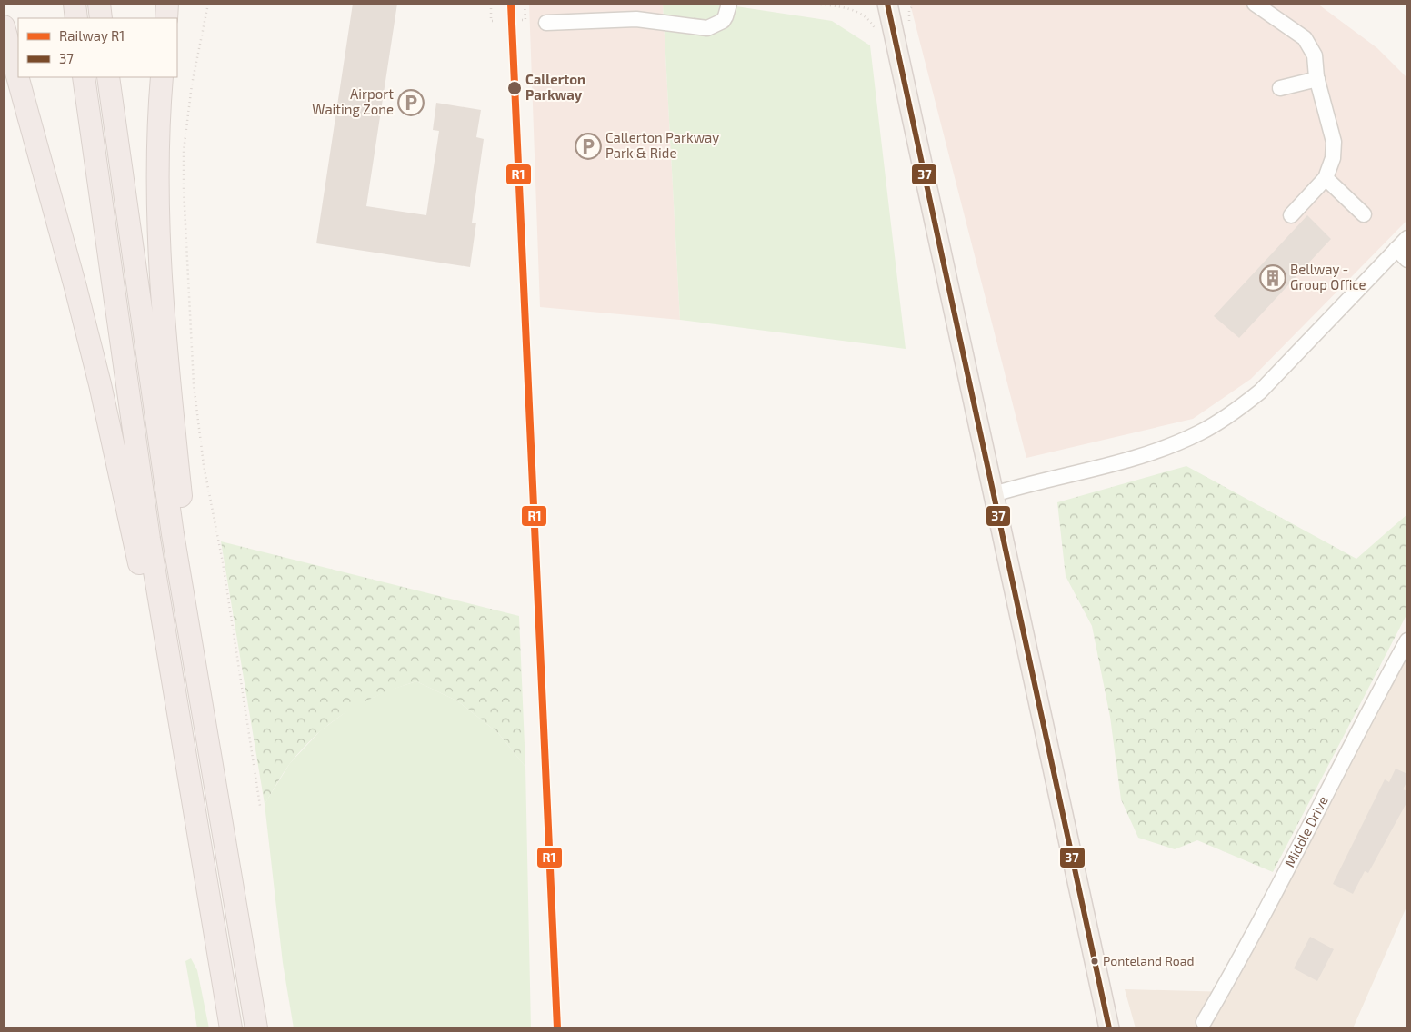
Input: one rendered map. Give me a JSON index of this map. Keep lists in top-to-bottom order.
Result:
{
  "streets": {
    "street": ["Middle Drive"]
  },
  "places": {
    "other": ["Callerton Parkway", "Ponteland Road"],
    "parking": ["Airport Waiting Zone", "Callerton Parkway Park & Ride"],
    "building": ["Bellway - Group Office"]
  },
  "lines": ["rail line R1", "transit line 37"],
  "legend": ["Railway R1", "37"]
}
